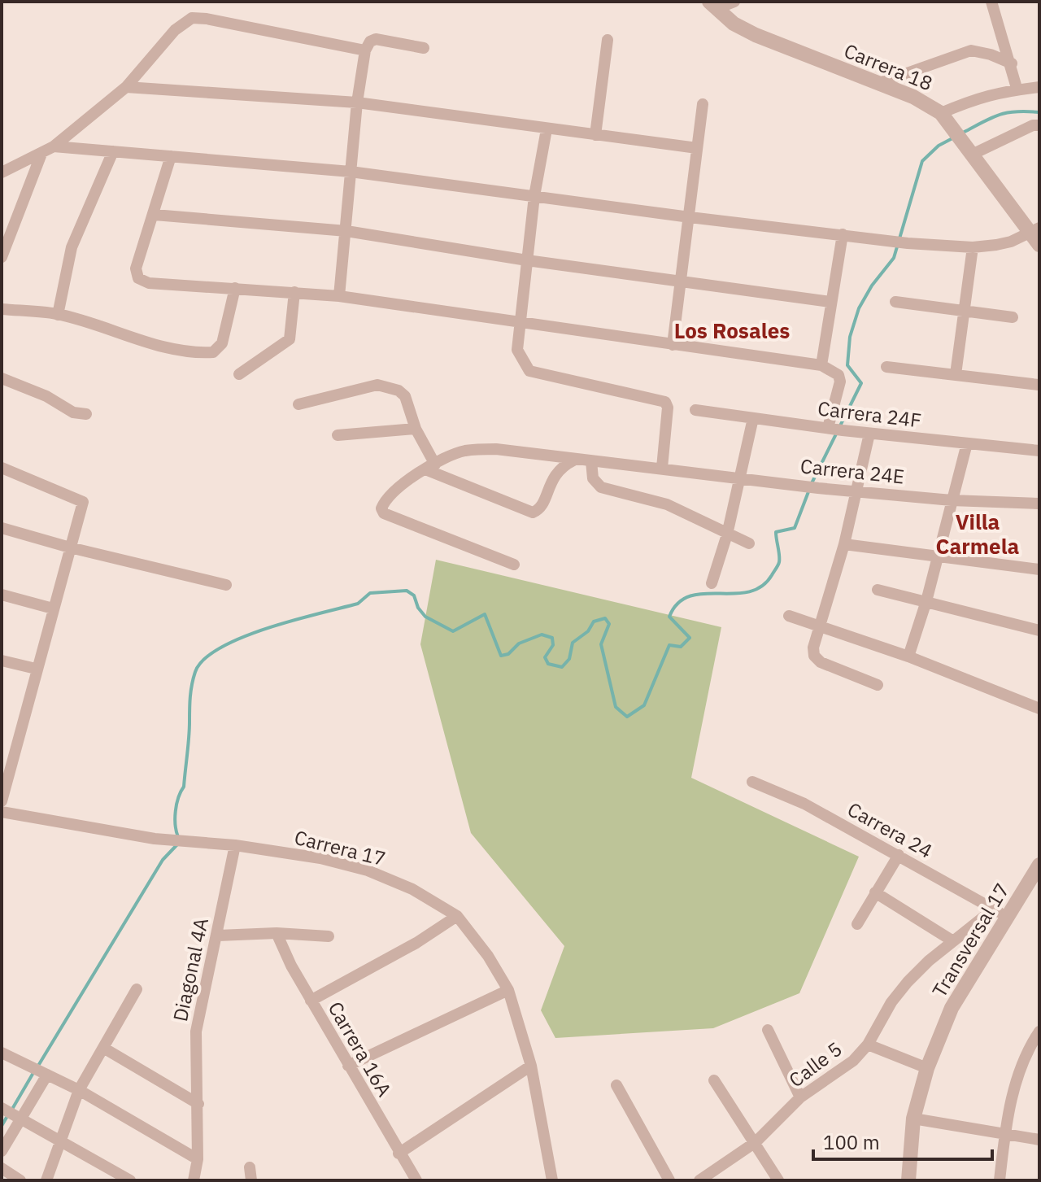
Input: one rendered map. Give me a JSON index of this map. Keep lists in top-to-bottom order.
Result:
{
  "streets": {
    "street": [
      "Carrera 18",
      "Carrera 24F",
      "Carrera 24E",
      "Carrera 24",
      "Carrera 17",
      "Transversal 17",
      "Diagonal 4A",
      "Carrera 16A",
      "Calle 5"
    ]
  },
  "crossings": [
    ["Carrera 24", "Transversal 17"],
    ["Carrera 24", "Calle 5"],
    ["Carrera 17", "Diagonal 4A"]
  ],
  "districts": ["Los Rosales", "Villa Carmela"],
  "scale_bar": "100 m"
}
